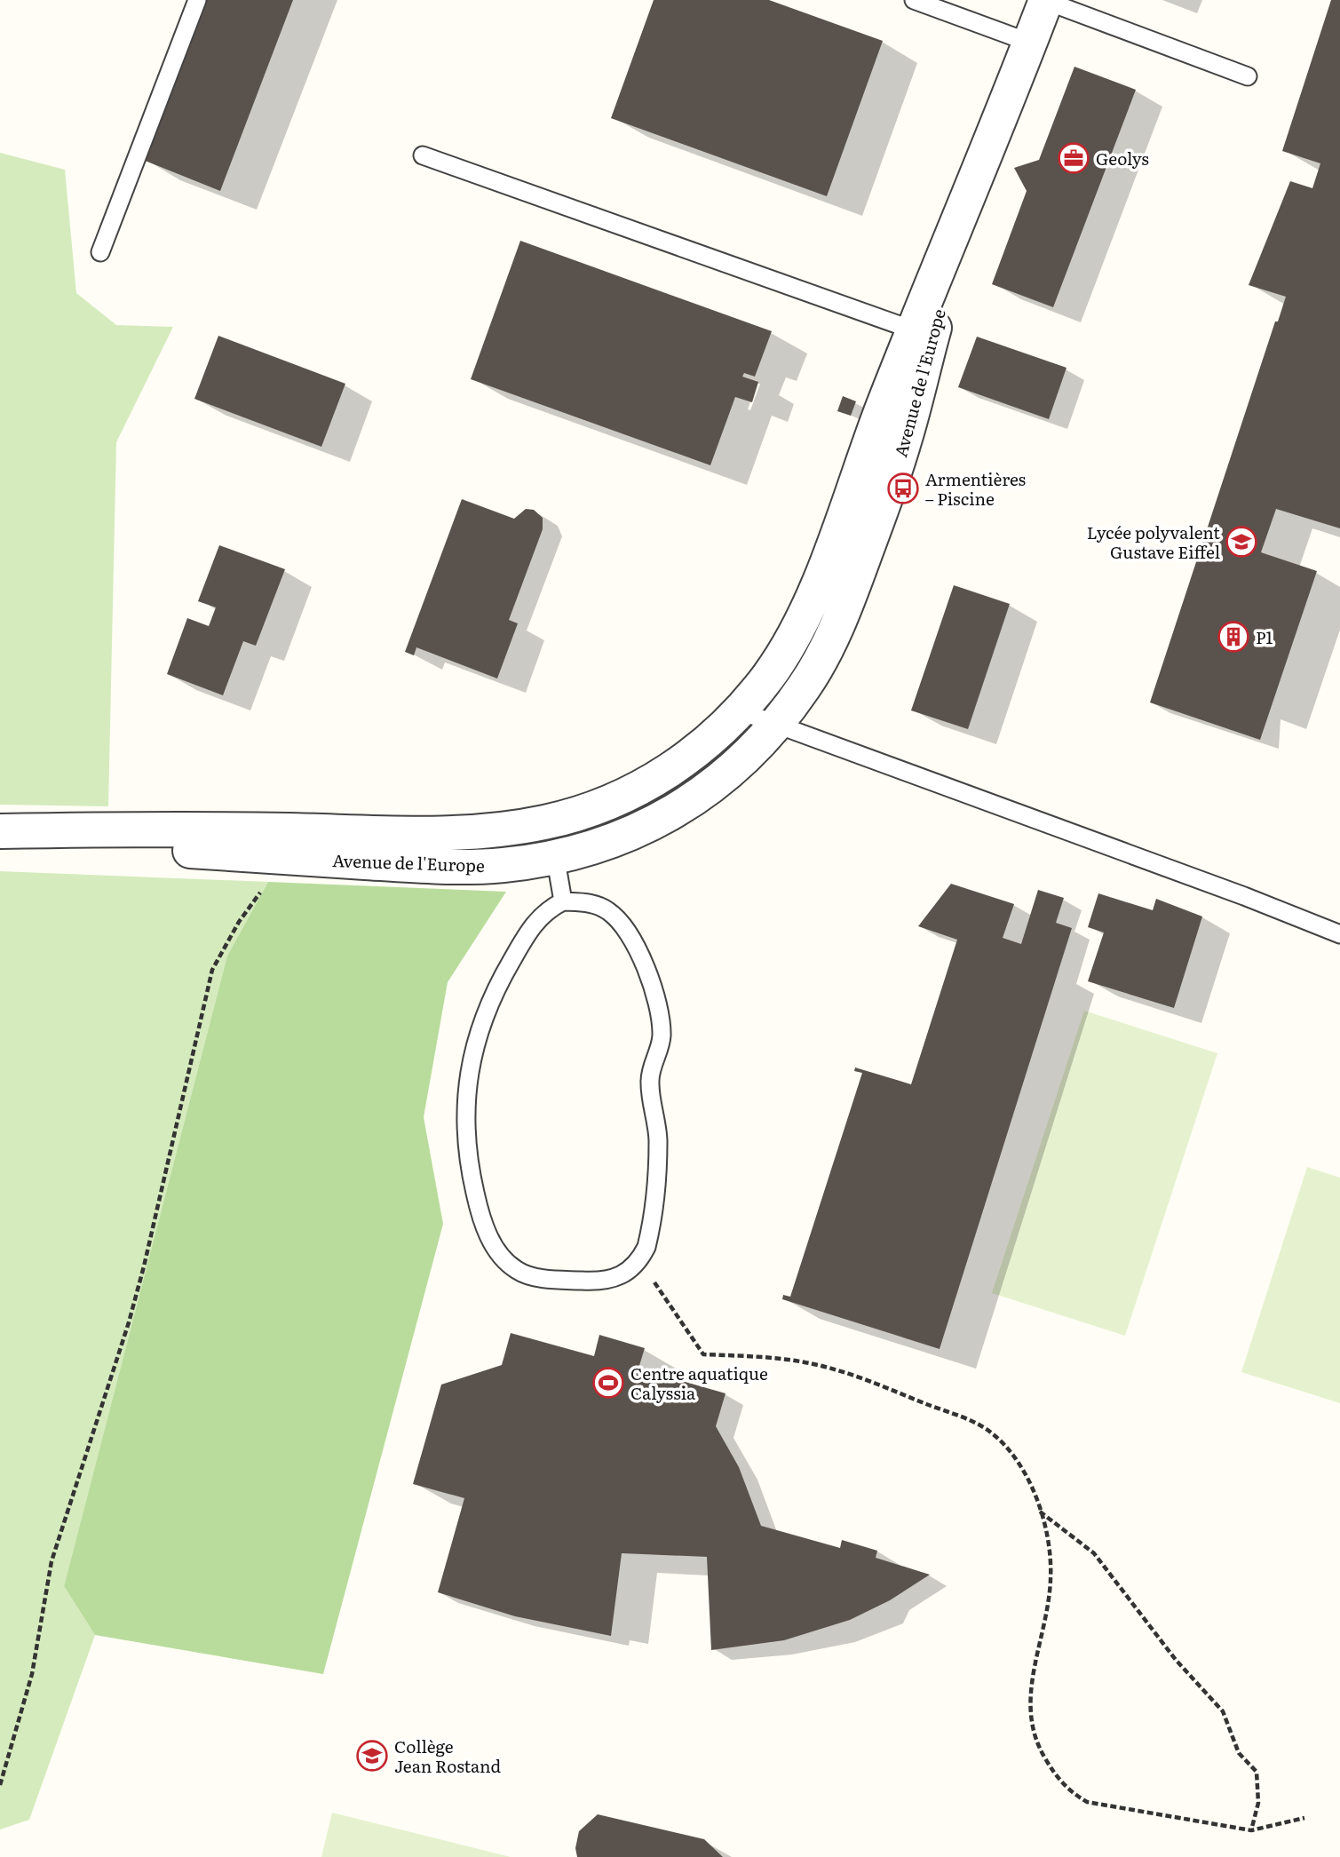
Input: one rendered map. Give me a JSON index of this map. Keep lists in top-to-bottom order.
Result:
{
  "streets": {
    "street": ["Avenue de l'Europe"]
  },
  "places": {
    "office": ["Geolys"],
    "bus stop": ["Armentières – Piscine"],
    "school or university": ["Lycée polyvalent Gustave Eiffel", "Collège Jean Rostand"],
    "building": ["P1"],
    "sports": ["Centre aquatique Calyssia"]
  }
}
